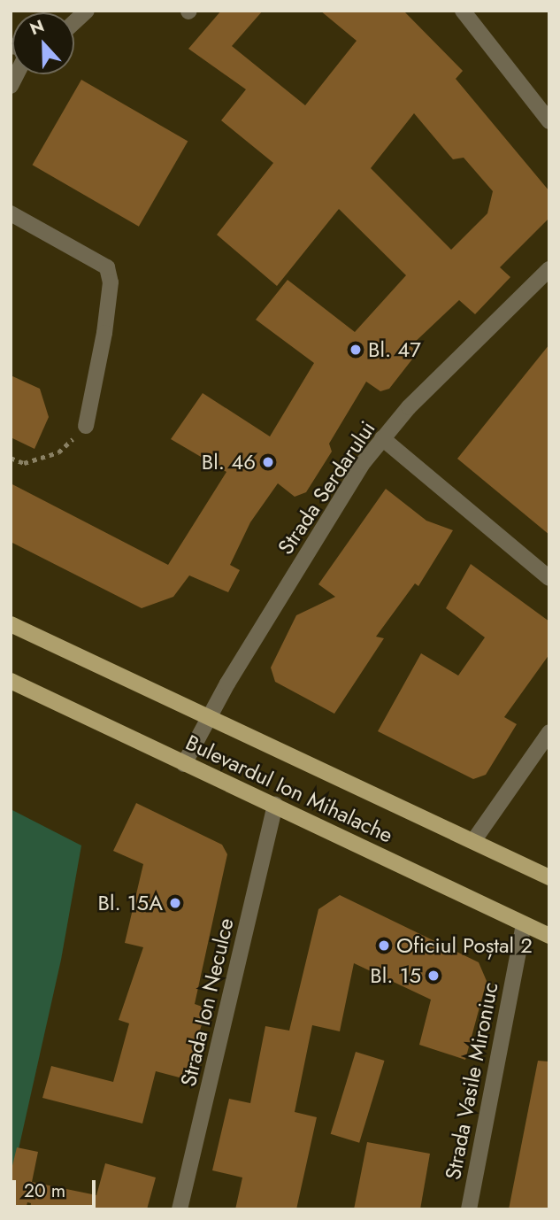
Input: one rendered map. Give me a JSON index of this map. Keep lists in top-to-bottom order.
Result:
{
  "streets": {
    "main road": ["Bulevardul Ion Mihalache"],
    "street": ["Strada Serdarului", "Strada Ion Neculce", "Strada Vasile Mironiuc"]
  },
  "crossings": [
    ["Strada Serdarului", "Bulevardul Ion Mihalache"],
    ["Bulevardul Ion Mihalache", "Strada Ion Neculce"],
    ["Bulevardul Ion Mihalache", "Strada Vasile Mironiuc"]
  ],
  "places": [
    "Bl. 47",
    "Bl. 46",
    "Bl. 15A",
    "Oficiul Poștal 2",
    "Bl. 15"
  ],
  "scale_bar": "20 m",
  "north": "top"
}
